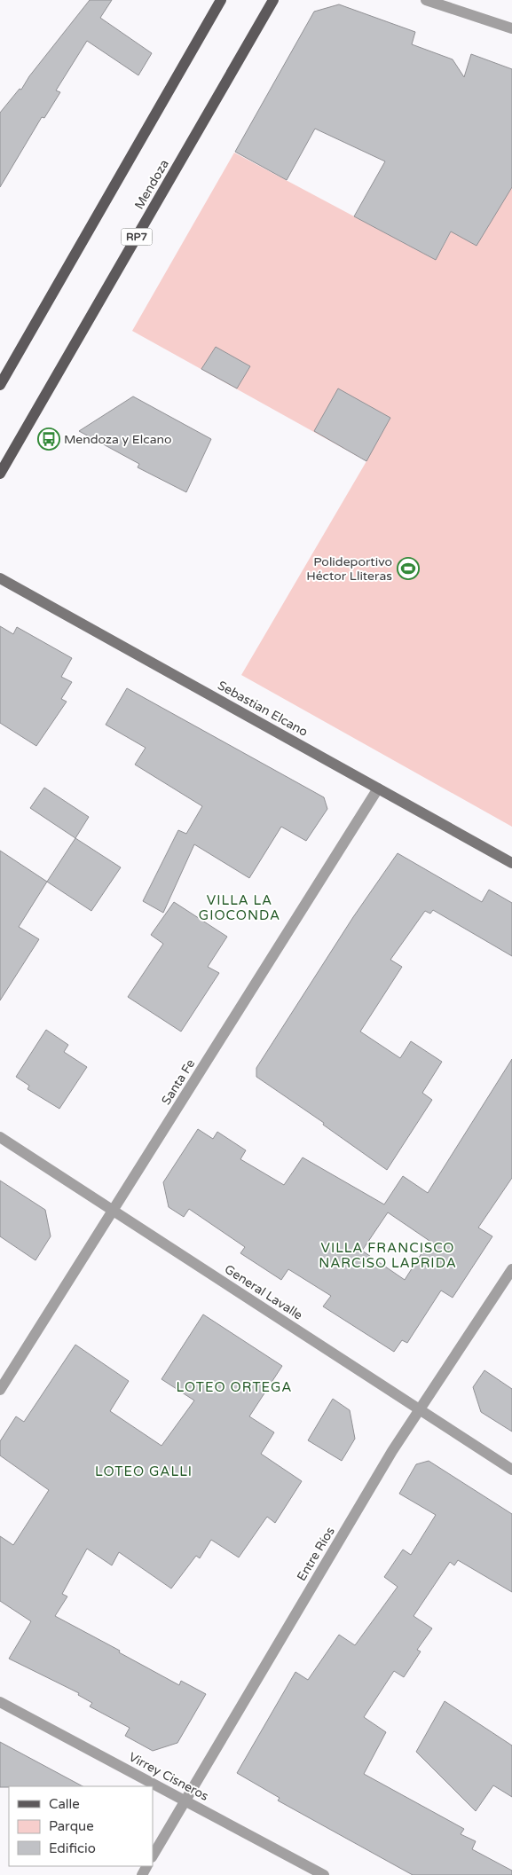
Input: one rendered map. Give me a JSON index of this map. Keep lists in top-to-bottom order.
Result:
{
  "streets": {
    "main road": ["Mendoza", "RP7"],
    "street": [
      "Sebastian Elcano",
      "Santa Fe",
      "General Lavalle",
      "Entre Ríos",
      "Virrey Cisneros"
    ]
  },
  "crossings": [
    ["Sebastian Elcano", "Santa Fe"],
    ["Santa Fe", "General Lavalle"],
    ["General Lavalle", "Entre Ríos"],
    ["Entre Ríos", "Virrey Cisneros"]
  ],
  "districts": [
    "VILLA LA GIOCONDA",
    "VILLA FRANCISCO NARCISO LAPRIDA",
    "LOTEO ORTEGA",
    "LOTEO GALLI"
  ],
  "places": {
    "bus stop": ["Mendoza y Elcano"],
    "sports": ["Polideportivo Héctor Lliteras"]
  },
  "legend": ["Calle", "Parque", "Edificio"]
}
